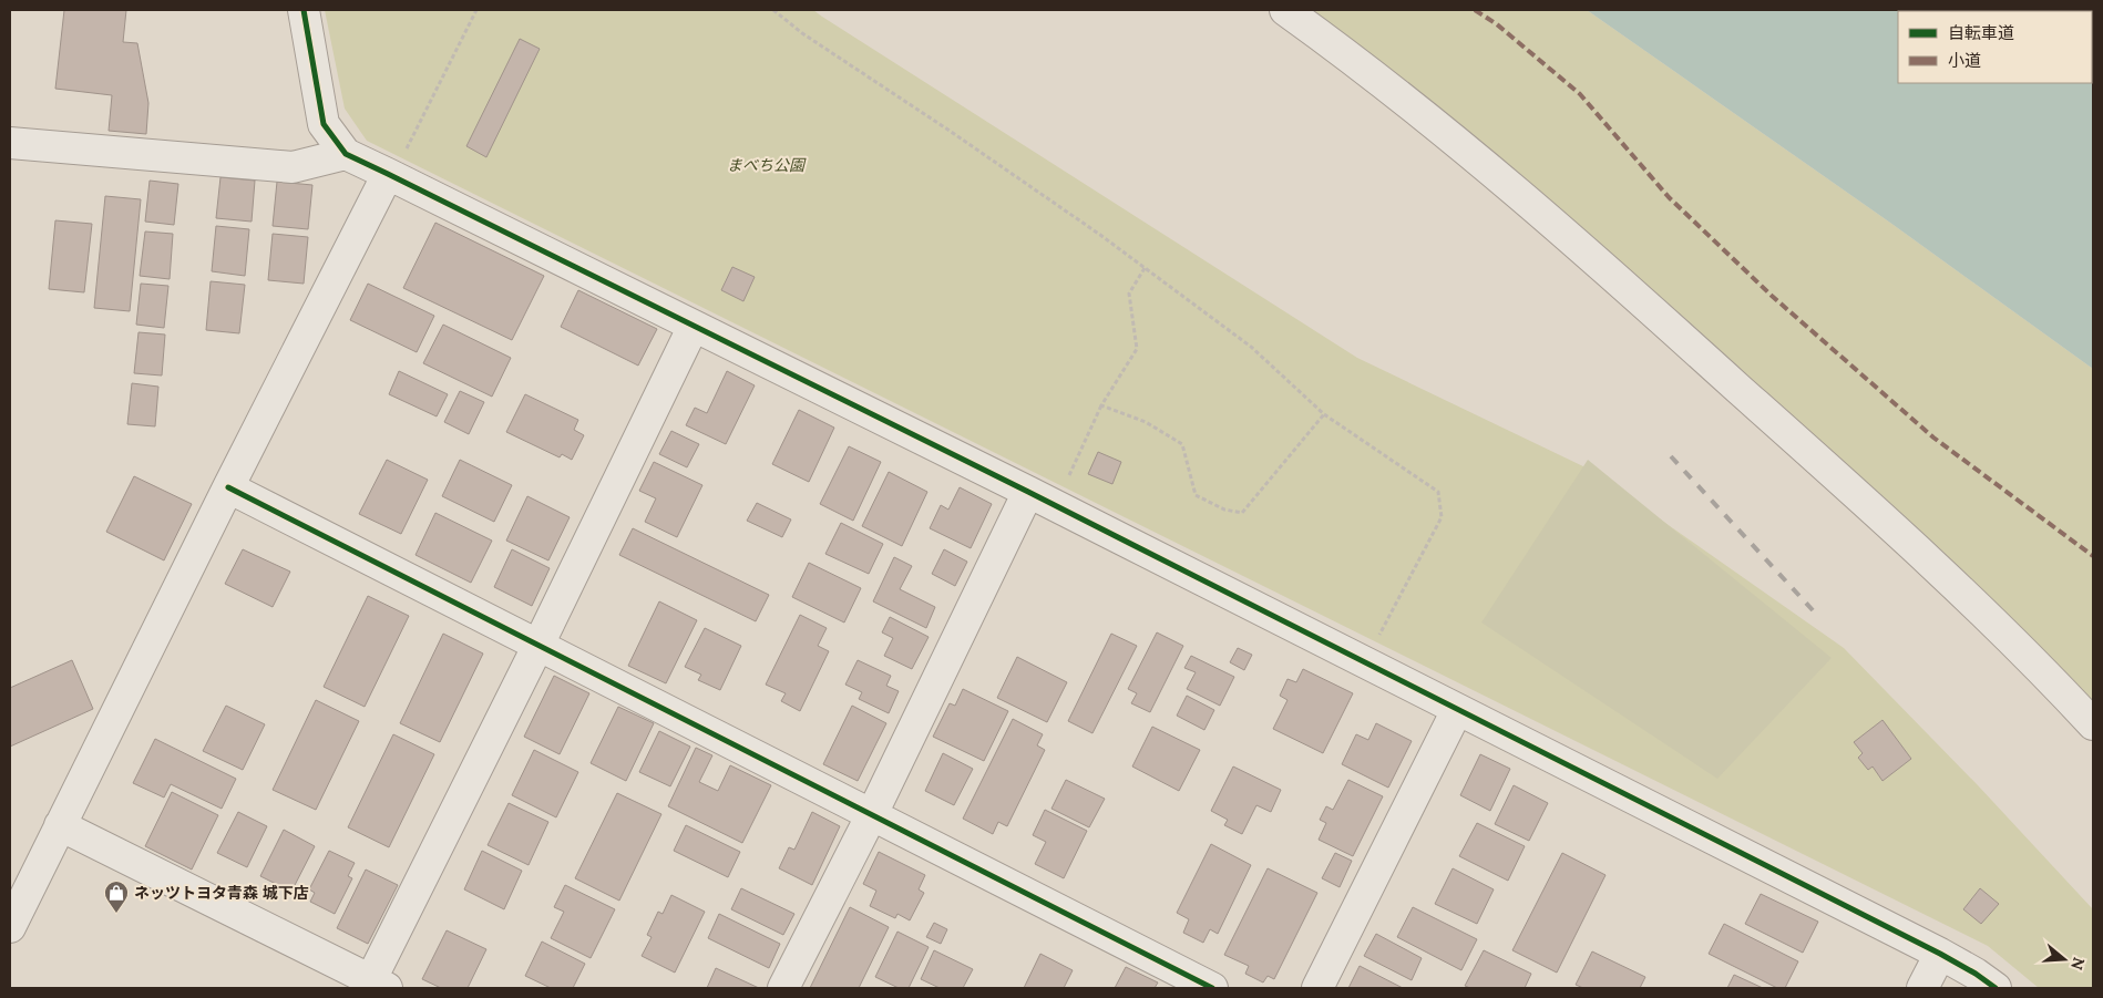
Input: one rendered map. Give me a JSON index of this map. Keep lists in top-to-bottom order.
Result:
{
  "parks": ["まべち公園"],
  "places": {
    "shop": ["ネッツトヨタ青森 城下店"]
  },
  "legend": ["自転車道", "小道"],
  "north": "right"
}
